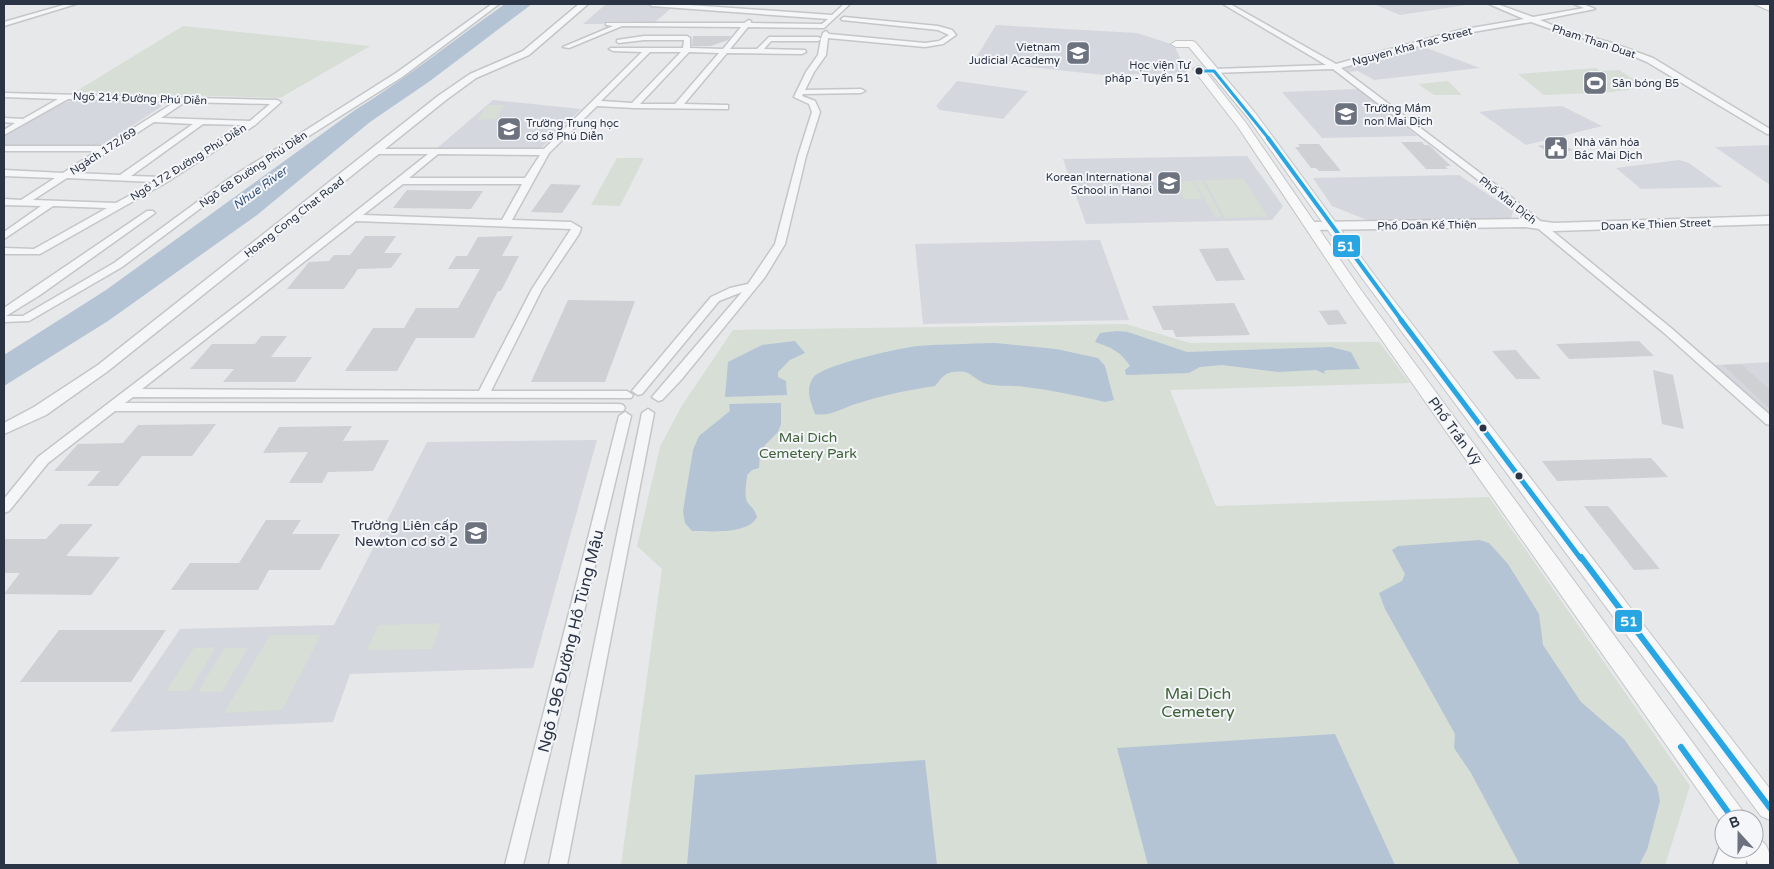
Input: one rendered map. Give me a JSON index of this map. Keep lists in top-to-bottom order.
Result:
{
  "streets": {
    "main road": ["Phố Trần Vỹ"],
    "street": [
      "Pham Than Duat",
      "Nguyen Kha Trac Street",
      "Ngõ 214 Đường Phú Diễn",
      "Ngách 172/69",
      "Ngõ 172 Đường Phú Diễn",
      "Ngõ 68 Đường Phú Diễn",
      "Phố Mai Dịch",
      "Hoang Cong Chat Road",
      "Doan Ke Thien Street",
      "Phố Doãn Kế Thiện",
      "Ngõ 196 Đường Hồ Tùng Mậu"
    ]
  },
  "crossings": [
    ["Pham Than Duat", "Nguyen Kha Trac Street"],
    ["Nguyen Kha Trac Street", "Phố Mai Dịch"],
    ["Nguyen Kha Trac Street", "Phố Trần Vỹ"],
    ["Ngõ 214 Đường Phú Diễn", "Ngách 172/69"],
    ["Ngõ 214 Đường Phú Diễn", "Ngõ 172 Đường Phú Diễn"],
    ["Ngách 172/69", "Ngõ 172 Đường Phú Diễn"],
    ["Phố Mai Dịch", "Doan Ke Thien Street"],
    ["Phố Mai Dịch", "Phố Doãn Kế Thiện"],
    ["Doan Ke Thien Street", "Phố Doãn Kế Thiện"],
    ["Phố Doãn Kế Thiện", "Phố Trần Vỹ"]
  ],
  "water": ["Nhue River"],
  "parks": ["Mai Dich Cemetery Park", "Mai Dich Cemetery"],
  "places": {
    "school or university": [
      "Vietnam Judicial Academy",
      "Trường Mầm non Mai Dịch",
      "Trường Trung học cơ sở Phú Diễn",
      "Korean International School in Hanoi",
      "Trường Liên cấp Newton cơ sở 2"
    ],
    "other": ["Học viện Tư pháp - Tuyến 51"],
    "sports": ["Sân bóng B5"],
    "public building": ["Nhà văn hóa Bắc Mai Dịch"]
  },
  "lines": ["transit line 51"],
  "north": "top"
}
